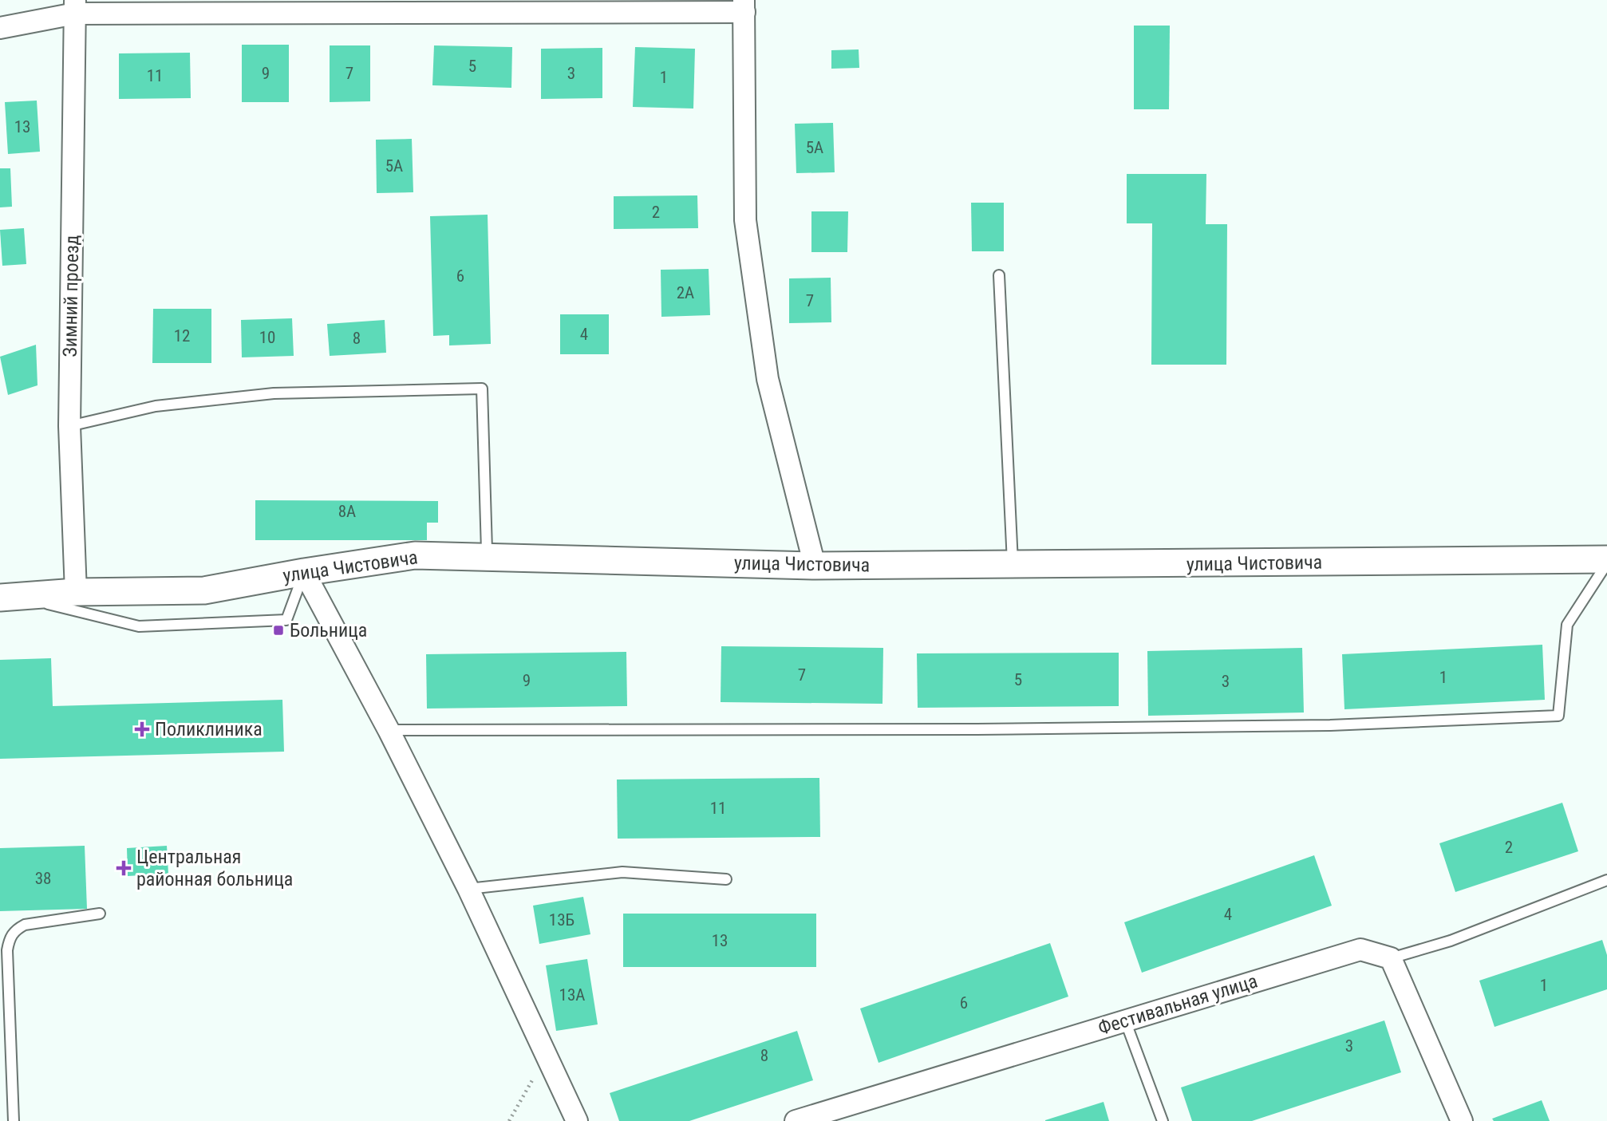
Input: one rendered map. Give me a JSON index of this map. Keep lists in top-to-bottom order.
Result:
{
  "streets": {
    "street": ["Зимний проезд", "улица Чистовича", "Фестивальная улица"]
  },
  "crossings": [
    ["Зимний проезд", "улица Чистовича"]
  ],
  "places": {
    "transit": ["Больница"],
    "health": ["Поликлиника", "Центральная районная больница"]
  },
  "house_numbers": [
    "5",
    "9",
    "7",
    "3",
    "11",
    "1",
    "13",
    "5А",
    "5А",
    "2",
    "6",
    "2А",
    "7",
    "4",
    "12",
    "10",
    "8",
    "8А",
    "7",
    "1",
    "5",
    "9",
    "3",
    "11",
    "2",
    "38",
    "4",
    "13Б",
    "13",
    "1",
    "13А",
    "6",
    "3",
    "8"
  ]
}
